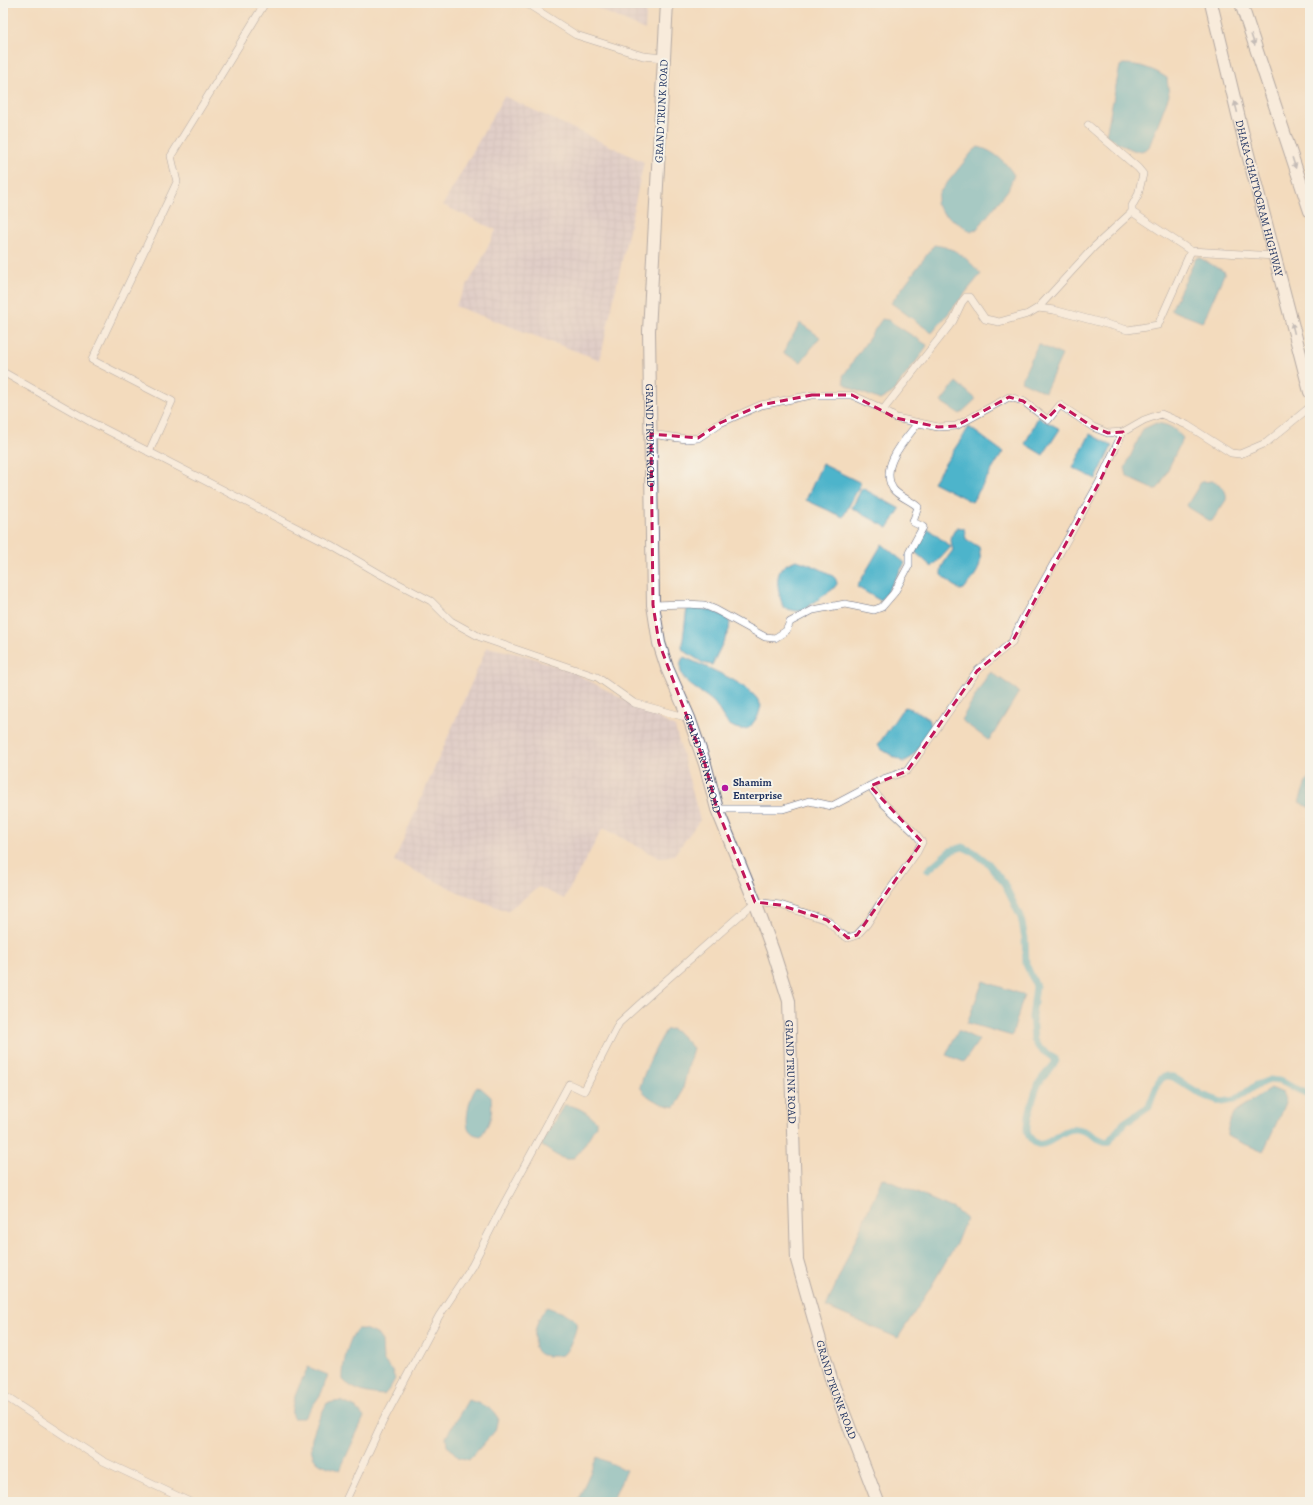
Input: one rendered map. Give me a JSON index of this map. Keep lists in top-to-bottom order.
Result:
{
  "streets": {
    "highway": ["GRAND TRUNK ROAD", "DHAKA-CHATTOGRAM HIGHWAY"]
  },
  "places": ["Shamim Enterprise"]
}
